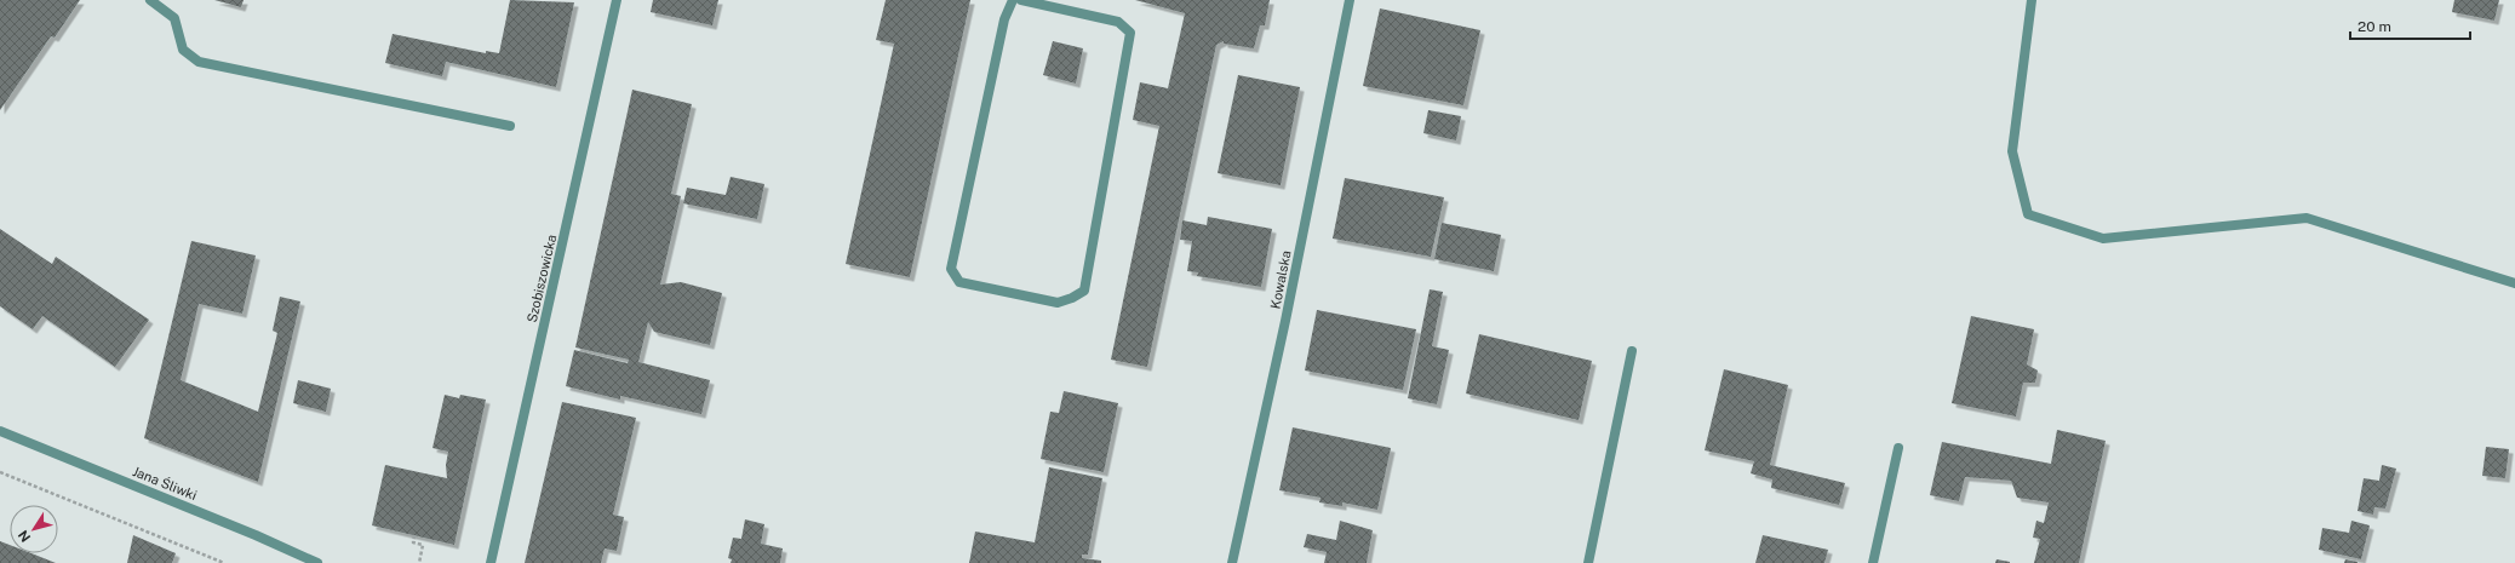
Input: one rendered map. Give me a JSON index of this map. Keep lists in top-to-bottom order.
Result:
{
  "streets": {
    "street": ["Szobiszowicka", "Kowalska", "Jana Śliwki"]
  },
  "scale_bar": "20 m",
  "north": "bottom left"
}
